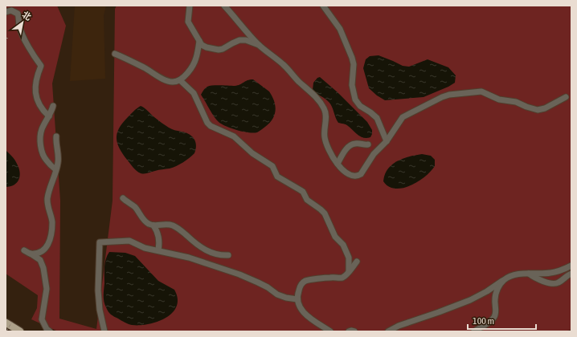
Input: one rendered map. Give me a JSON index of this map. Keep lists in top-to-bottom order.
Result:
{
  "scale_bar": "100 m",
  "north": "top right"
}
